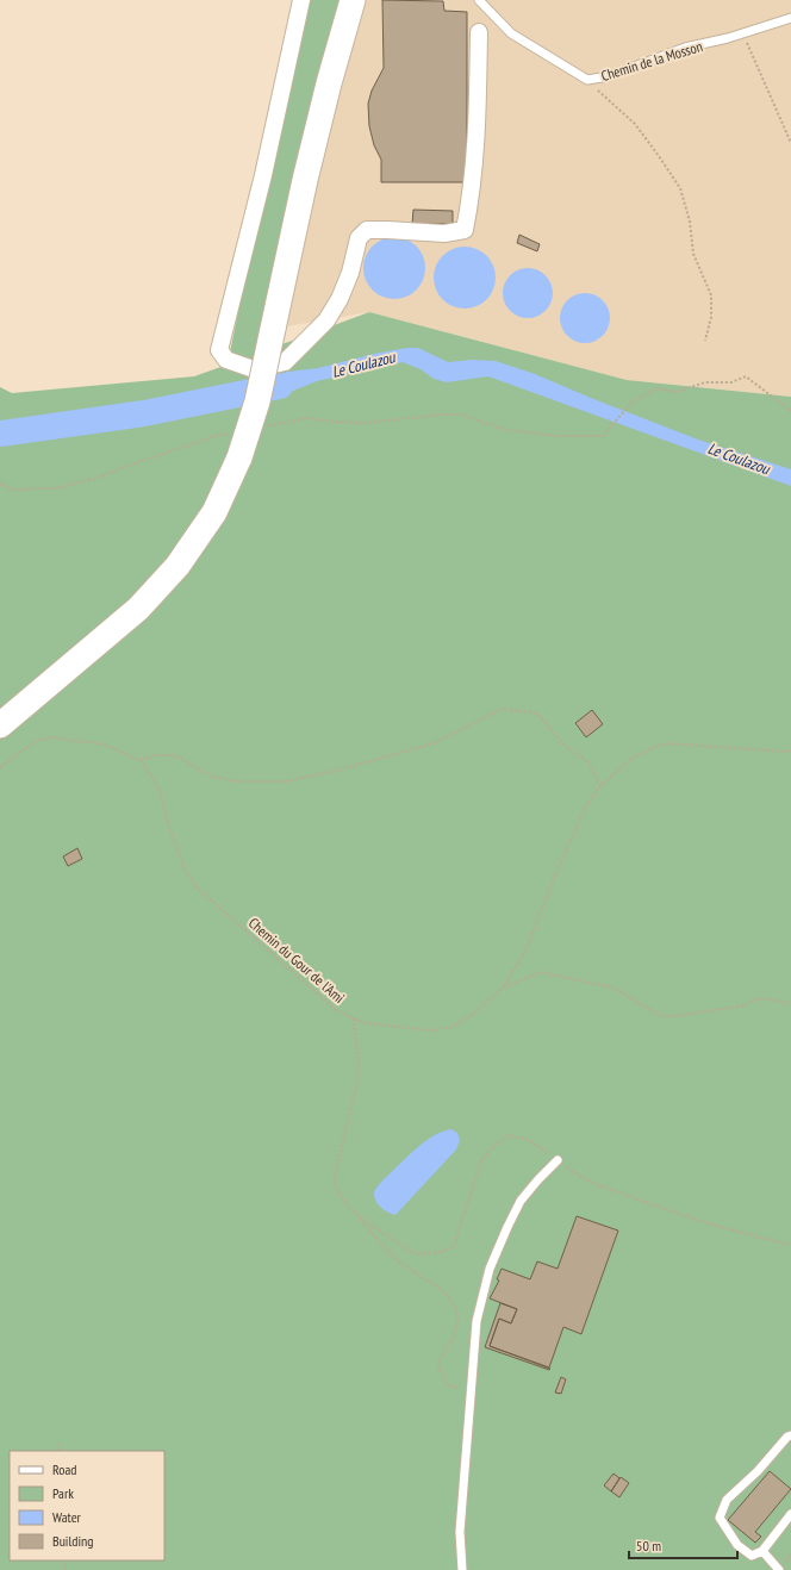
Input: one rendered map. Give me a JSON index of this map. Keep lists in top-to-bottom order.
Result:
{
  "streets": {
    "lane": ["Chemin de la Mosson"],
    "path": ["Chemin du Gour de l'Ami"]
  },
  "water": ["Le Coulazou"],
  "legend": [
    "Road",
    "Park",
    "Water",
    "Building"
  ],
  "scale_bar": "50 m"
}
